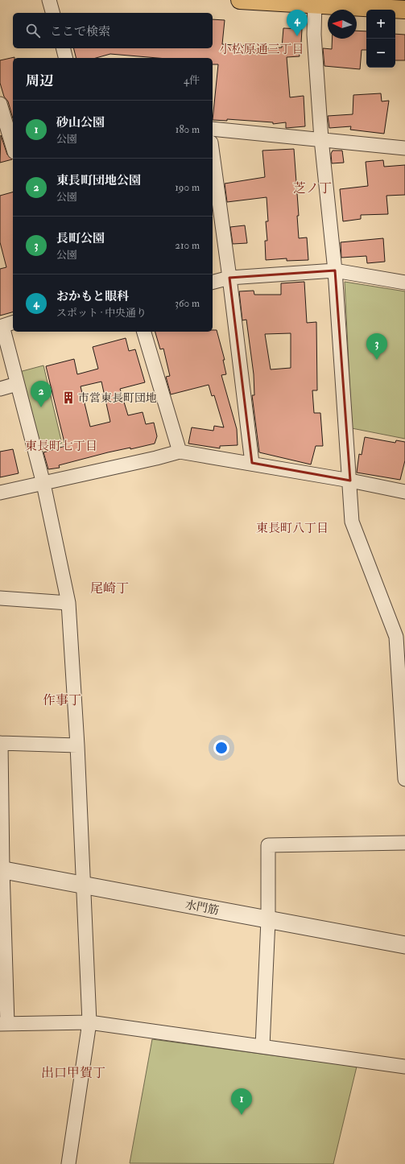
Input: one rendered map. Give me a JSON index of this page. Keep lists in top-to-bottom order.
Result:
{
  "streets": {
    "street": ["水門筋"]
  },
  "districts": [
    "小松原通三丁目",
    "芝ノ丁",
    "東長町七丁目",
    "東長町八丁目",
    "尾崎丁",
    "作事丁",
    "出口甲賀丁"
  ],
  "places": {
    "building": ["市営東長町団地"]
  },
  "north": "left",
  "page": {
    "map_buttons": ["+", "−"],
    "pins": [
      "4",
      "3",
      "2",
      "1"
    ],
    "search": "ここで検索",
    "heading": ["周辺", "4件"],
    "list": [
      {
        "mark": "1",
        "name": "砂山公園",
        "note": "公園",
        "value": "180 m"
      },
      {
        "mark": "2",
        "name": "東長町団地公園",
        "note": "公園",
        "value": "190 m"
      },
      {
        "mark": "3",
        "name": "長町公園",
        "note": "公園",
        "value": "210 m"
      },
      {
        "mark": "4",
        "name": "おかもと眼科",
        "note": "スポット · 中央通り",
        "value": "360 m"
      }
    ]
  }
}
